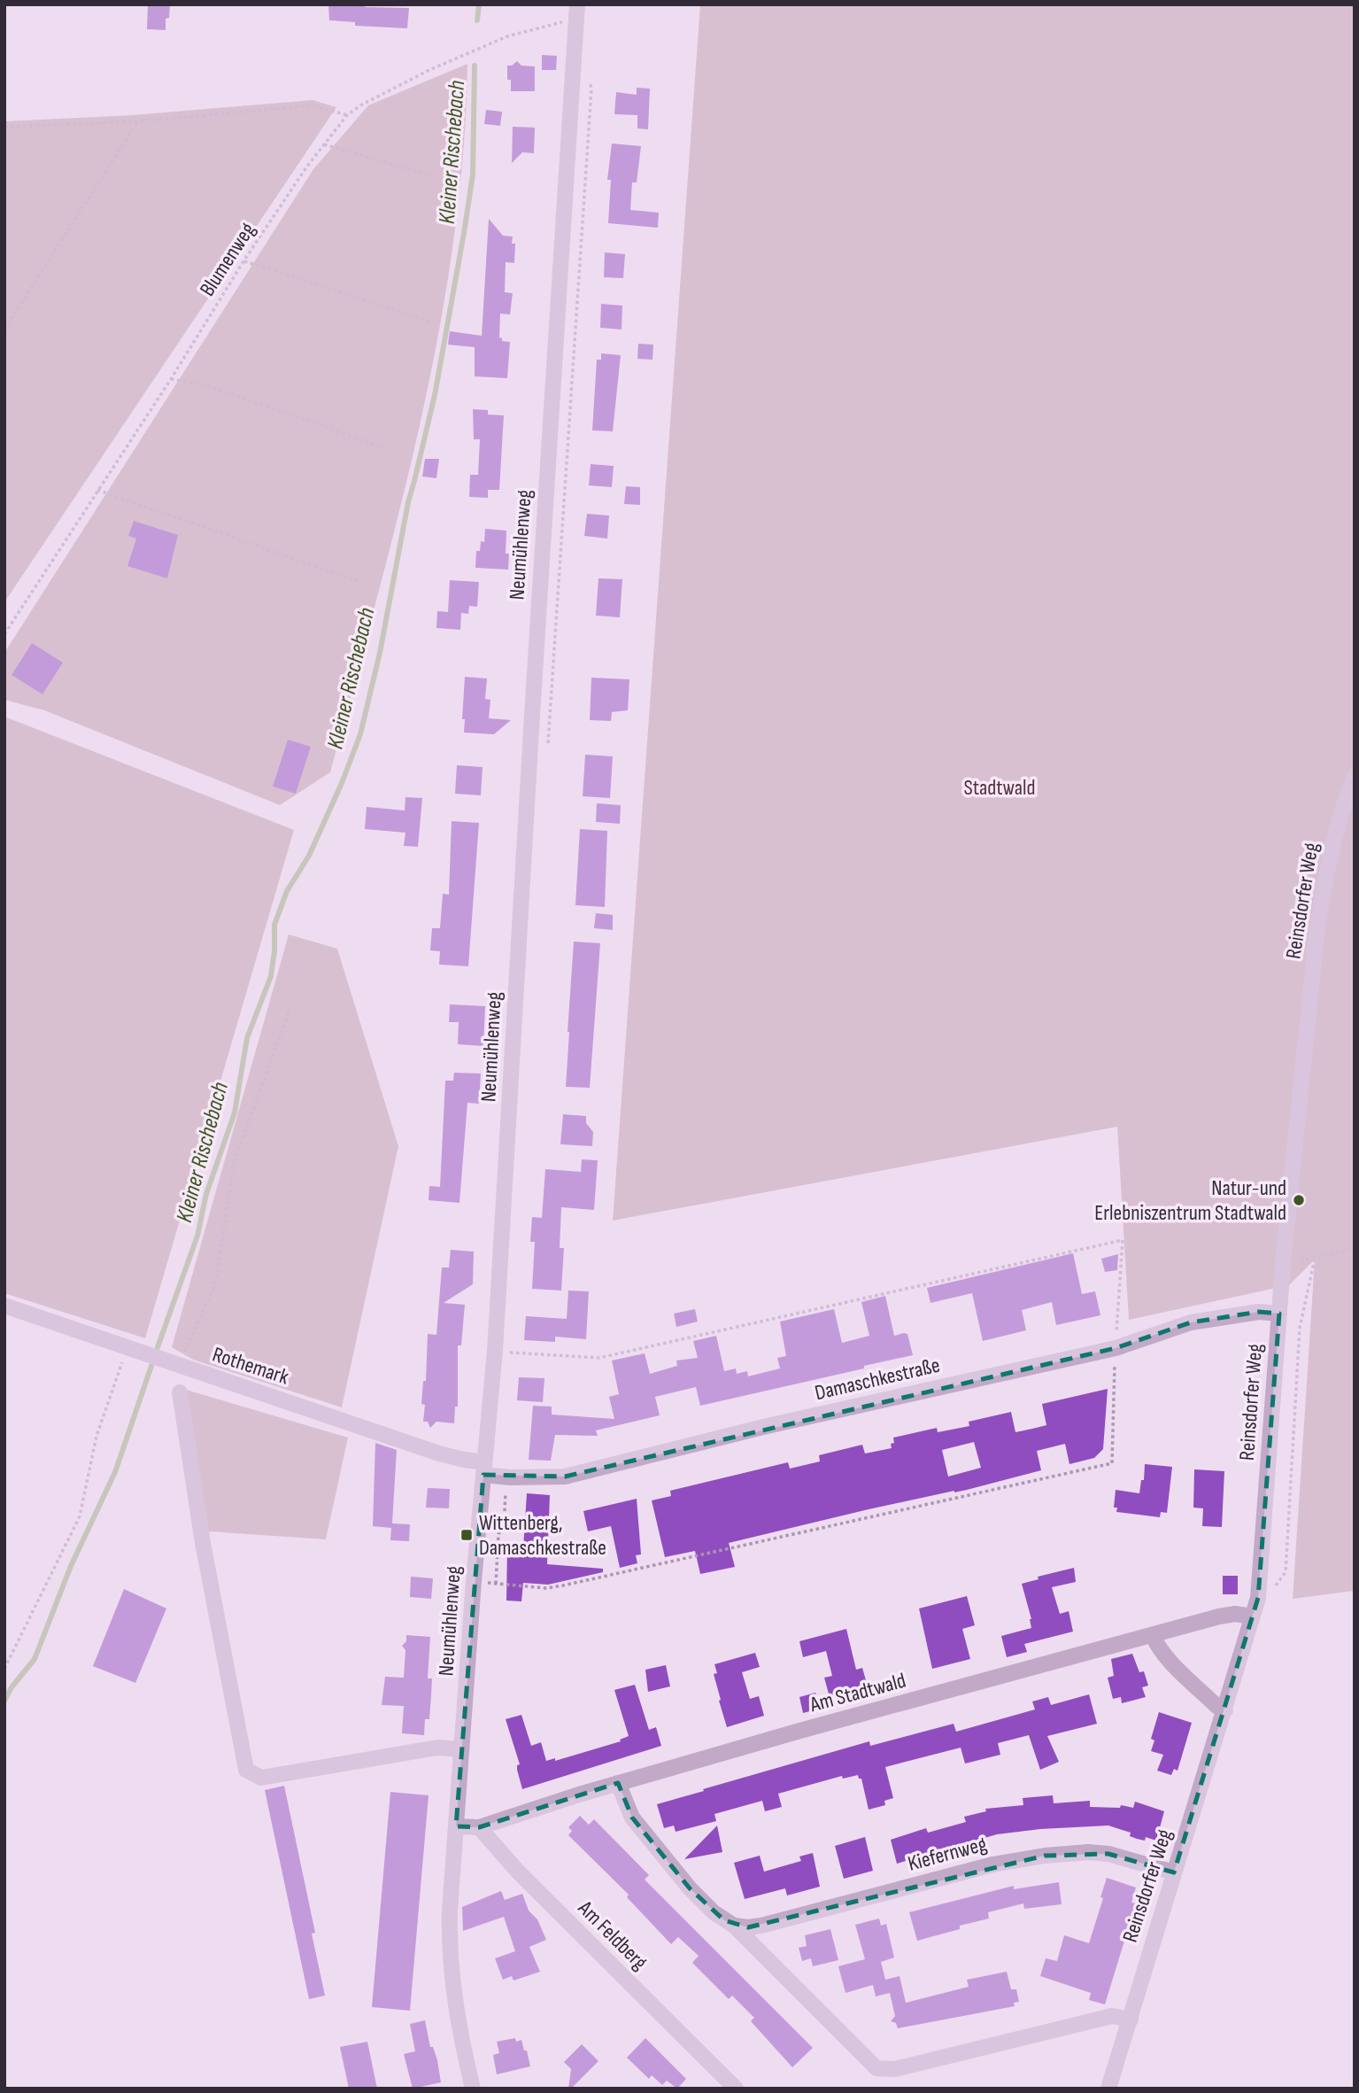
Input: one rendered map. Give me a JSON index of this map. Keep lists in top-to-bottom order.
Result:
{
  "streets": {
    "street": [
      "Neumühlenweg",
      "Reinsdorfer Weg",
      "Rothemark",
      "Damaschkestraße",
      "Am Stadtwald",
      "Kiefernweg",
      "Am Feldberg"
    ],
    "path": ["Blumenweg"]
  },
  "crossings": [
    ["Blumenweg", "Neumühlenweg"],
    ["Neumühlenweg", "Rothemark"],
    ["Neumühlenweg", "Damaschkestraße"],
    ["Reinsdorfer Weg", "Damaschkestraße"],
    ["Reinsdorfer Weg", "Am Stadtwald"],
    ["Reinsdorfer Weg", "Kiefernweg"],
    ["Rothemark", "Damaschkestraße"],
    ["Am Stadtwald", "Am Feldberg"]
  ],
  "water": ["Kleiner Rischebach"],
  "parks": ["Stadtwald"],
  "places": {
    "other": ["Natur-und Erlebniszentrum Stadtwald"],
    "transit": ["Wittenberg, Damaschkestraße"]
  }
}
